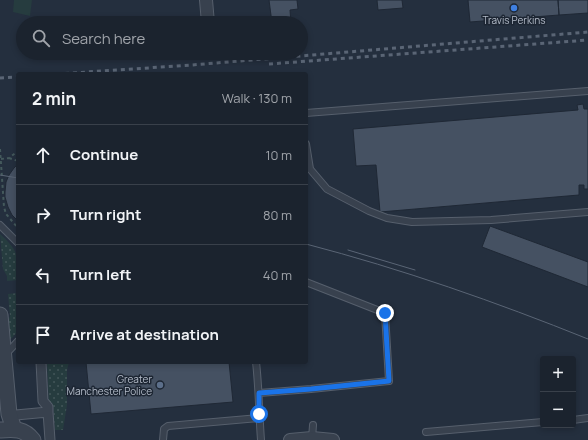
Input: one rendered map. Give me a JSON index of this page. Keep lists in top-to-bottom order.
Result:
{
  "places": ["Travis Perkins", "Greater Manchester Police"],
  "page": {
    "search": "Search here",
    "heading": ["2 min", "Walk · 130 m"],
    "list": [
      ["Continue", "10 m"],
      ["Turn right", "80 m"],
      ["Turn left", "40 m"],
      "Arrive at destination"
    ],
    "map_buttons": ["+", "−"]
  }
}
